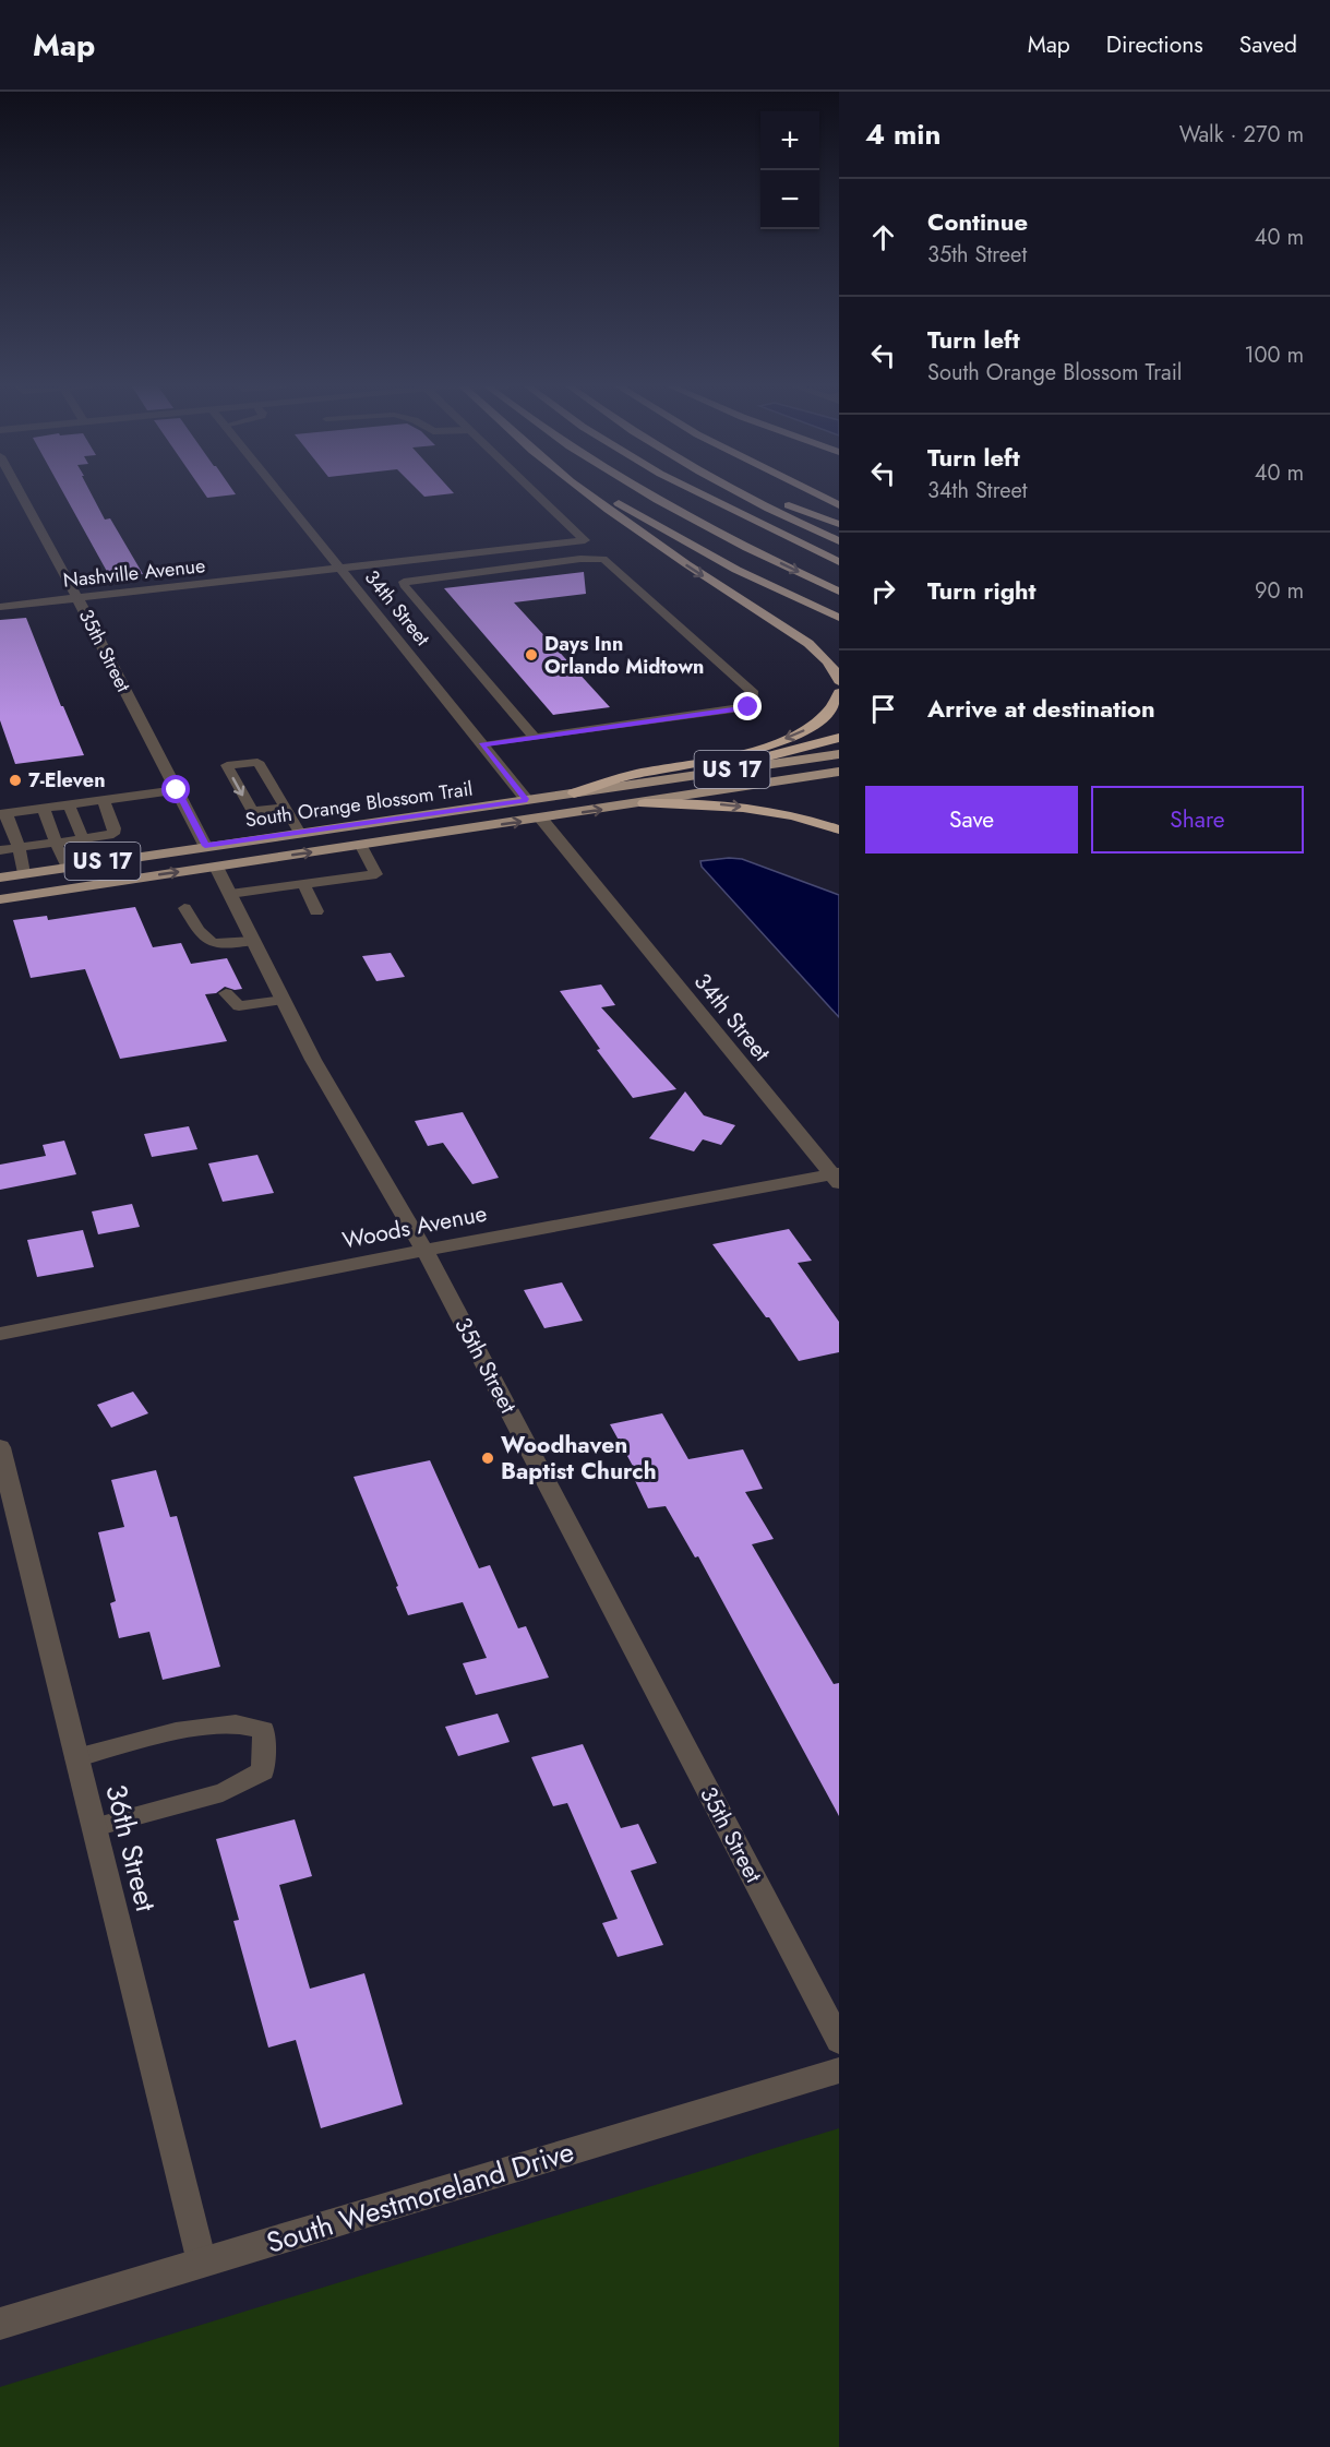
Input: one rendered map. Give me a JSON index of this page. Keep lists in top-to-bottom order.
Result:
{
  "streets": {
    "main road": ["US 17", "South Orange Blossom Trail"],
    "street": [
      "Nashville Avenue",
      "34th Street",
      "35th Street",
      "Woods Avenue",
      "36th Street",
      "South Westmoreland Drive"
    ]
  },
  "crossings": [
    ["Nashville Avenue", "34th Street"],
    ["Nashville Avenue", "35th Street"],
    ["34th Street", "South Orange Blossom Trail"],
    ["34th Street", "Woods Avenue"],
    ["35th Street", "South Orange Blossom Trail"],
    ["35th Street", "Woods Avenue"],
    ["36th Street", "South Westmoreland Drive"]
  ],
  "places": ["Days Inn Orlando Midtown", "7-Eleven", "Woodhaven Baptist Church"],
  "page": {
    "header": "Map",
    "nav": ["Map", "Directions", "Saved"],
    "heading": ["4 min", "Walk · 270 m"],
    "map_buttons": ["+", "−"],
    "list": [
      ["Continue", "35th Street", "40 m"],
      ["Turn left", "South Orange Blossom Trail", "100 m"],
      ["Turn left", "34th Street", "40 m"],
      ["Turn right", "90 m"],
      "Arrive at destination"
    ],
    "buttons": ["Save", "Share"]
  }
}
